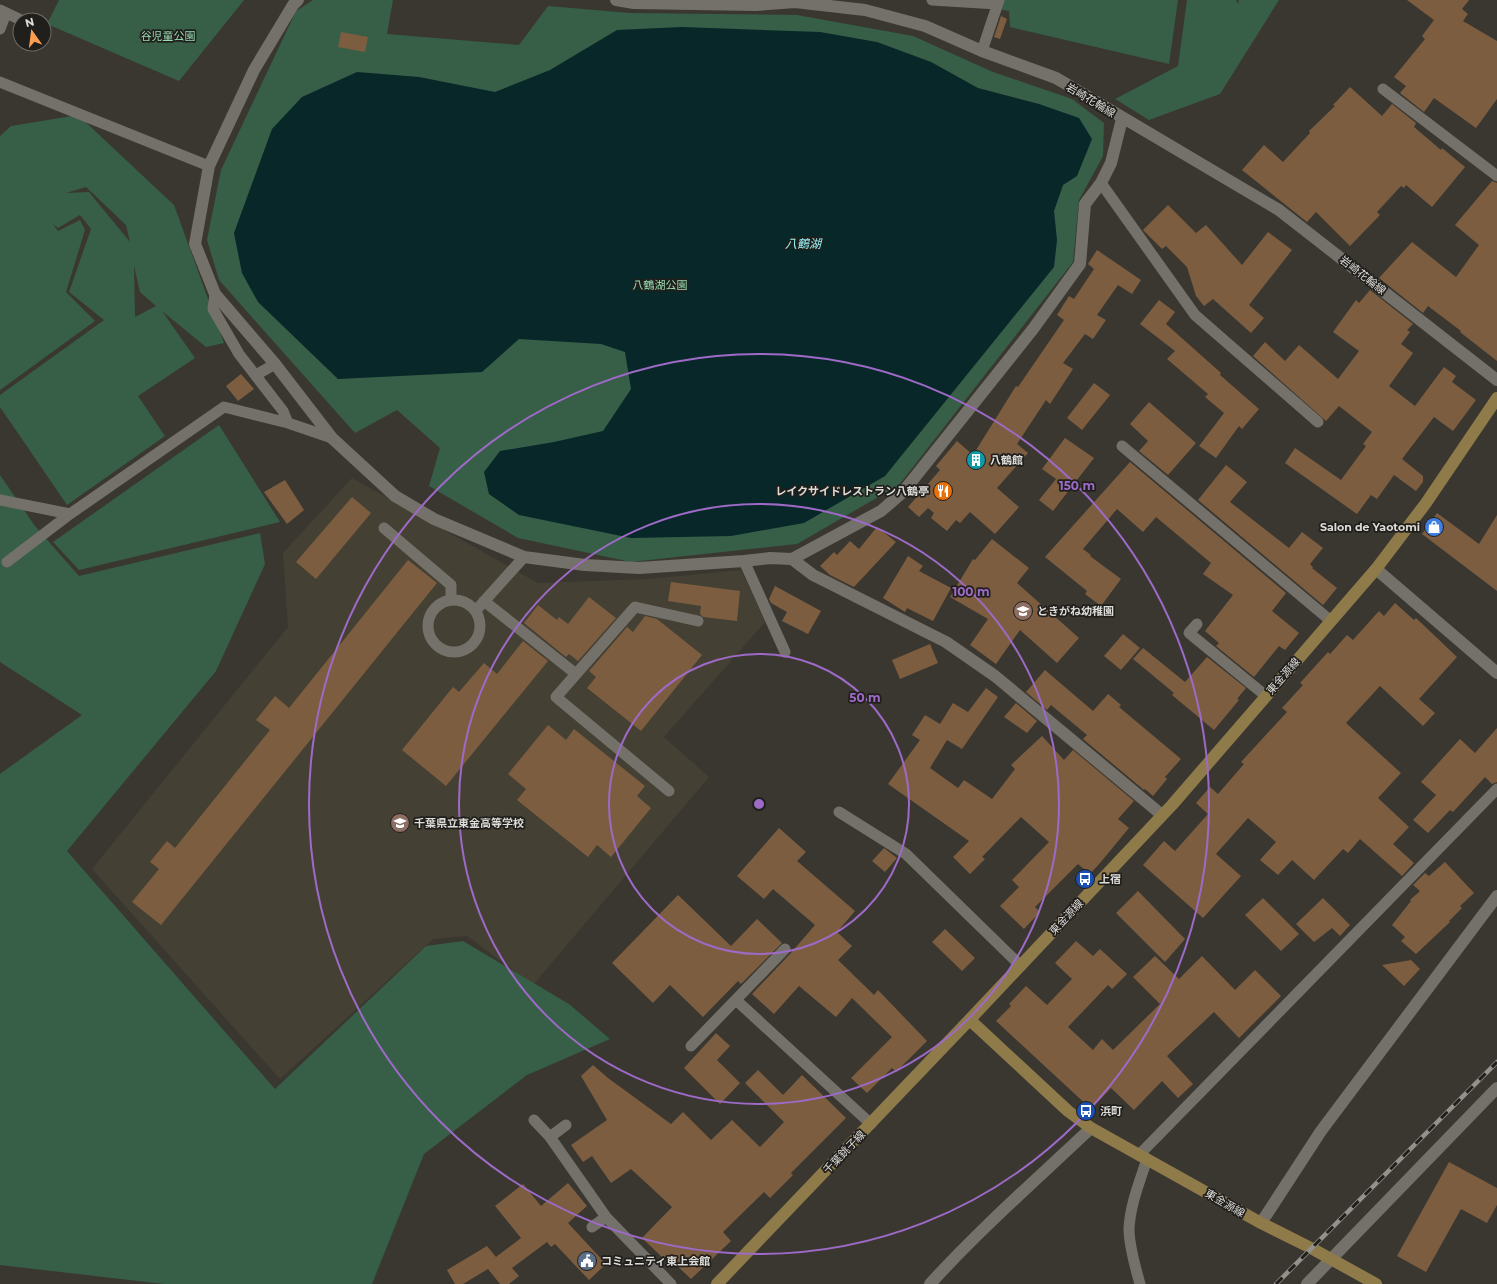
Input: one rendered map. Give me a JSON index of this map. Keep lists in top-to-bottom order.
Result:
{
  "streets": {
    "main road": ["東金源線", "千葉銚子線"],
    "street": ["岩崎花輪線"]
  },
  "crossings": [
    ["東金源線", "千葉銚子線"]
  ],
  "water": ["八鶴湖"],
  "parks": ["谷児童公園", "八鶴湖公園"],
  "places": {
    "building": ["八鶴館"],
    "restaurant": ["レイクサイドレストラン八鶴亭"],
    "shop": ["Salon de Yaotomi"],
    "school or university": ["ときがね幼稚園", "千葉県立東金高等学校"],
    "bus stop": ["上宿", "浜町"],
    "public building": ["コミュニティ東上会館"]
  },
  "north": "top",
  "rings": ["150 m", "100 m", "50 m"]
}
